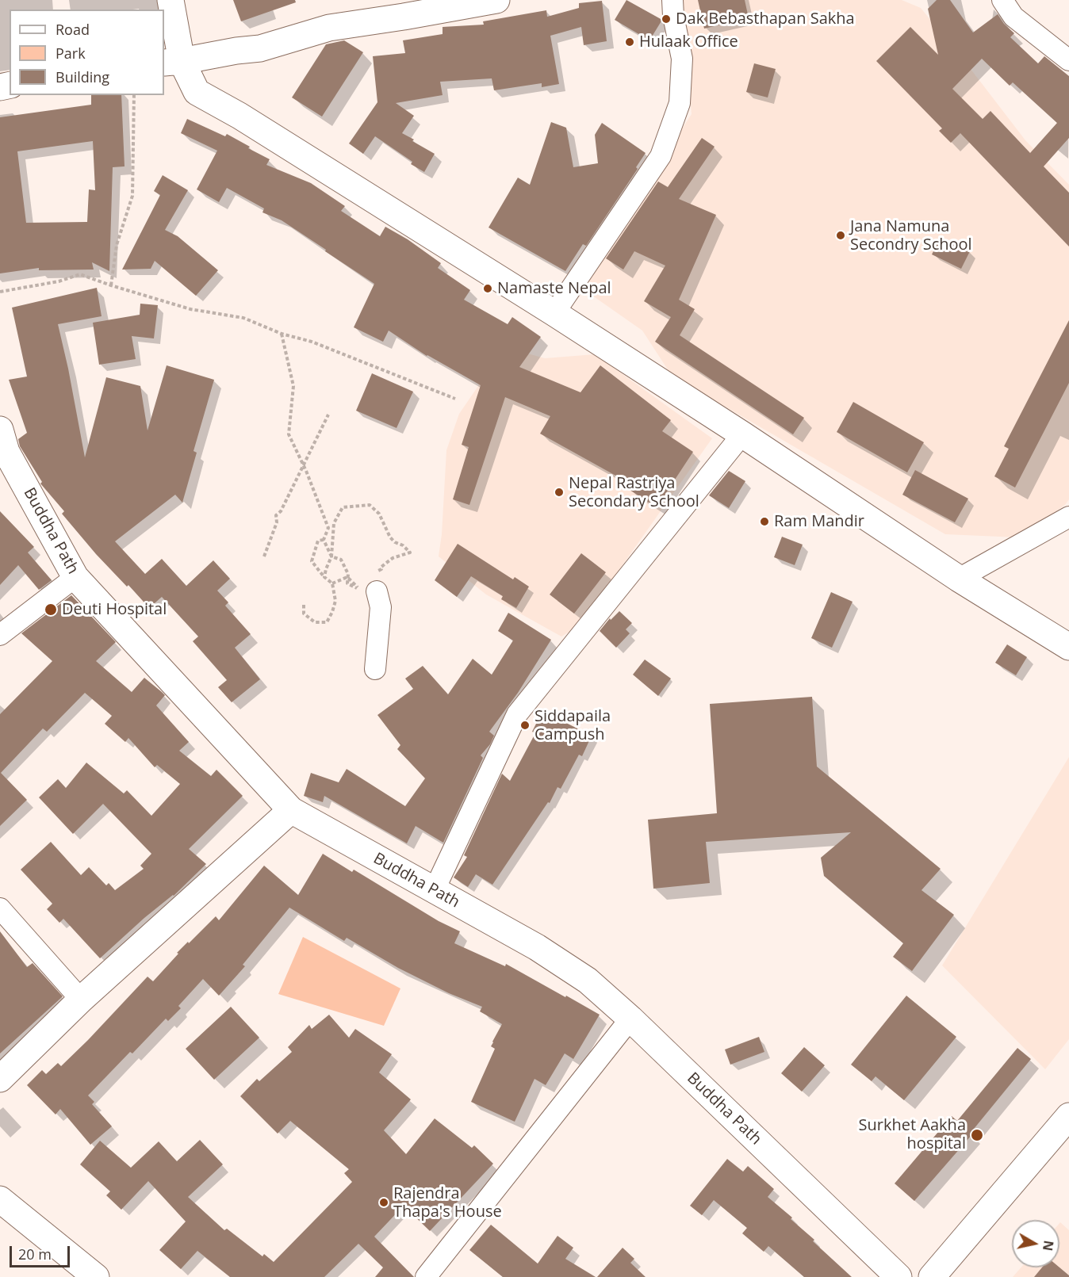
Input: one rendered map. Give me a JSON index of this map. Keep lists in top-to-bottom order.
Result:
{
  "streets": {
    "street": ["Buddha Path"]
  },
  "places": [
    "Dak Bebasthapan Sakha",
    "Hulaak Office",
    "Jana Namuna Secondry School",
    "Namaste Nepal",
    "Nepal Rastriya Secondary School",
    "Ram Mandir",
    "Deuti Hospital",
    "Siddapaila Campush",
    "Surkhet Aakha hospital",
    "Rajendra Thapa's House"
  ],
  "legend": ["Road", "Park", "Building"],
  "scale_bar": "20 m",
  "north": "right"
}
